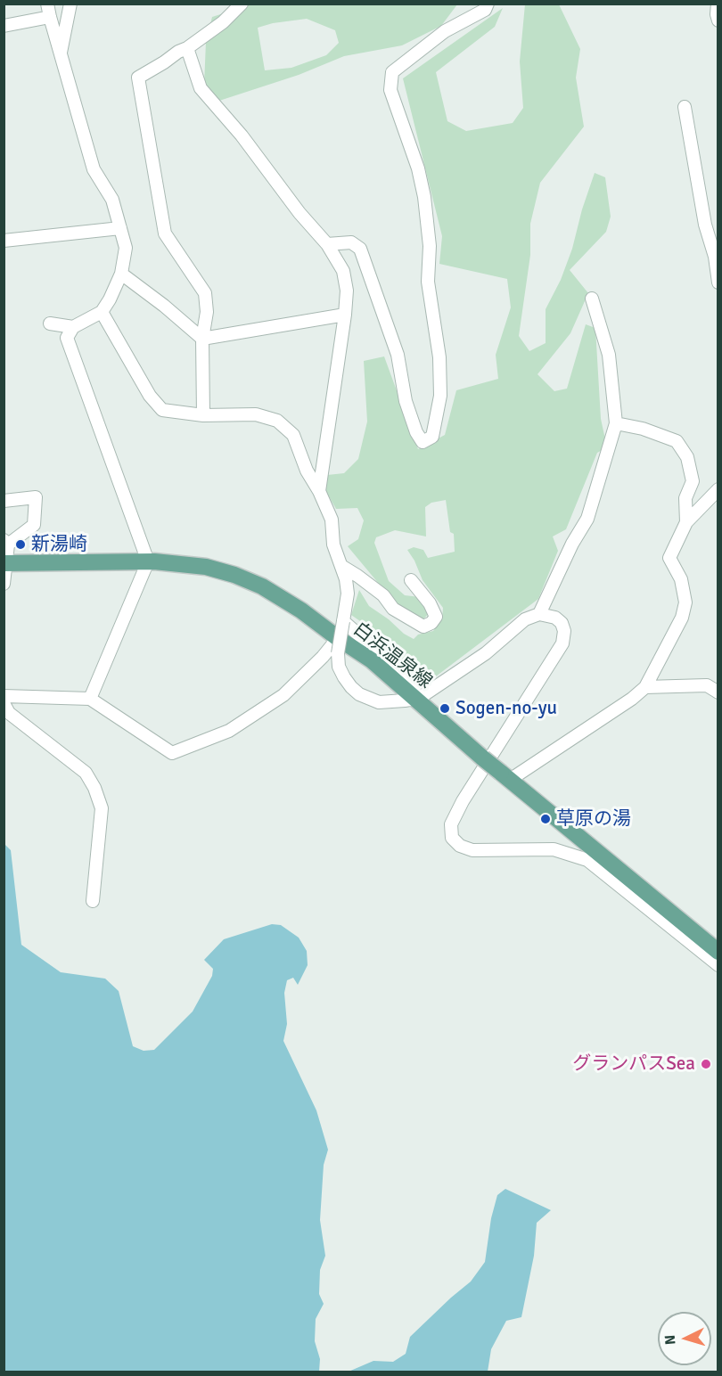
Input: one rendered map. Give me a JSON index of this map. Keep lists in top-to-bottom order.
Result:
{
  "streets": {
    "main road": ["白浜温泉線"]
  },
  "places": [
    "新湯崎",
    "Sogen-no-yu",
    "草原の湯",
    "グランパスSea"
  ],
  "north": "left"
}
